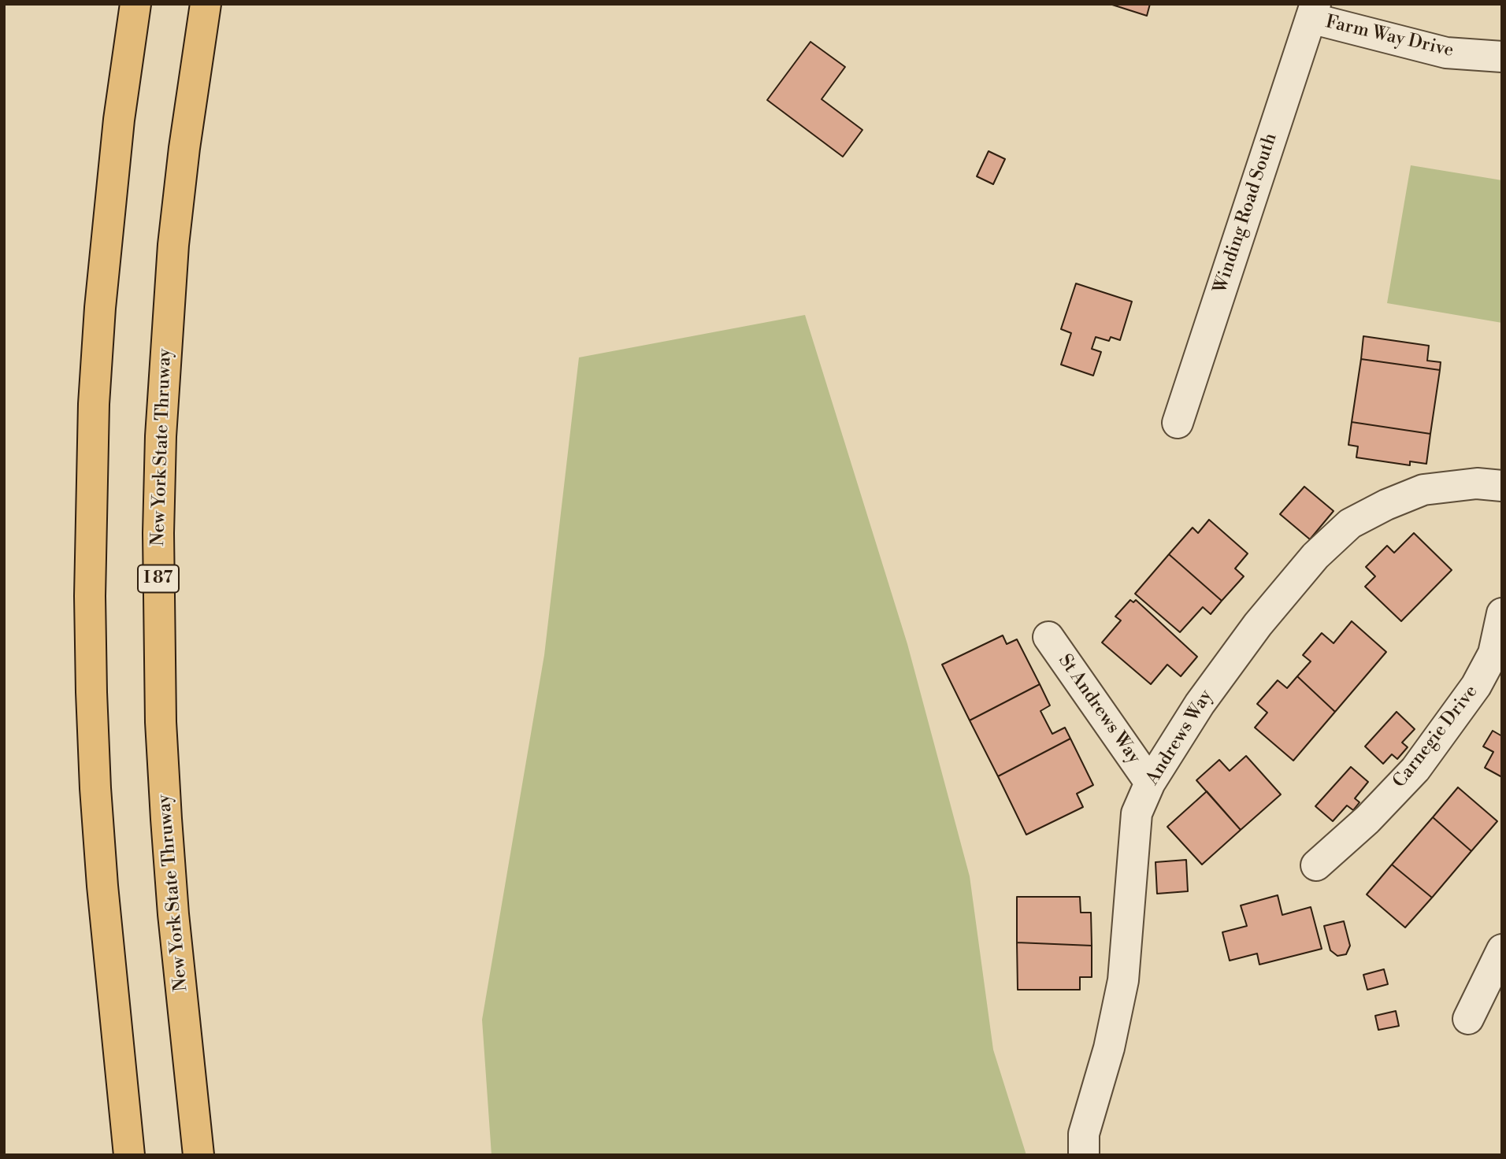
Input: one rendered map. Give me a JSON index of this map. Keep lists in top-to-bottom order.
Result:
{
  "streets": {
    "highway": ["New York State Thruway", "I 87"],
    "street": [
      "Farm Way Drive",
      "Winding Road South",
      "St Andrews Way",
      "Carnegie Drive",
      "Andrews Way"
    ]
  },
  "crossings": [
    ["Farm Way Drive", "Winding Road South"],
    ["St Andrews Way", "Andrews Way"]
  ]
}
